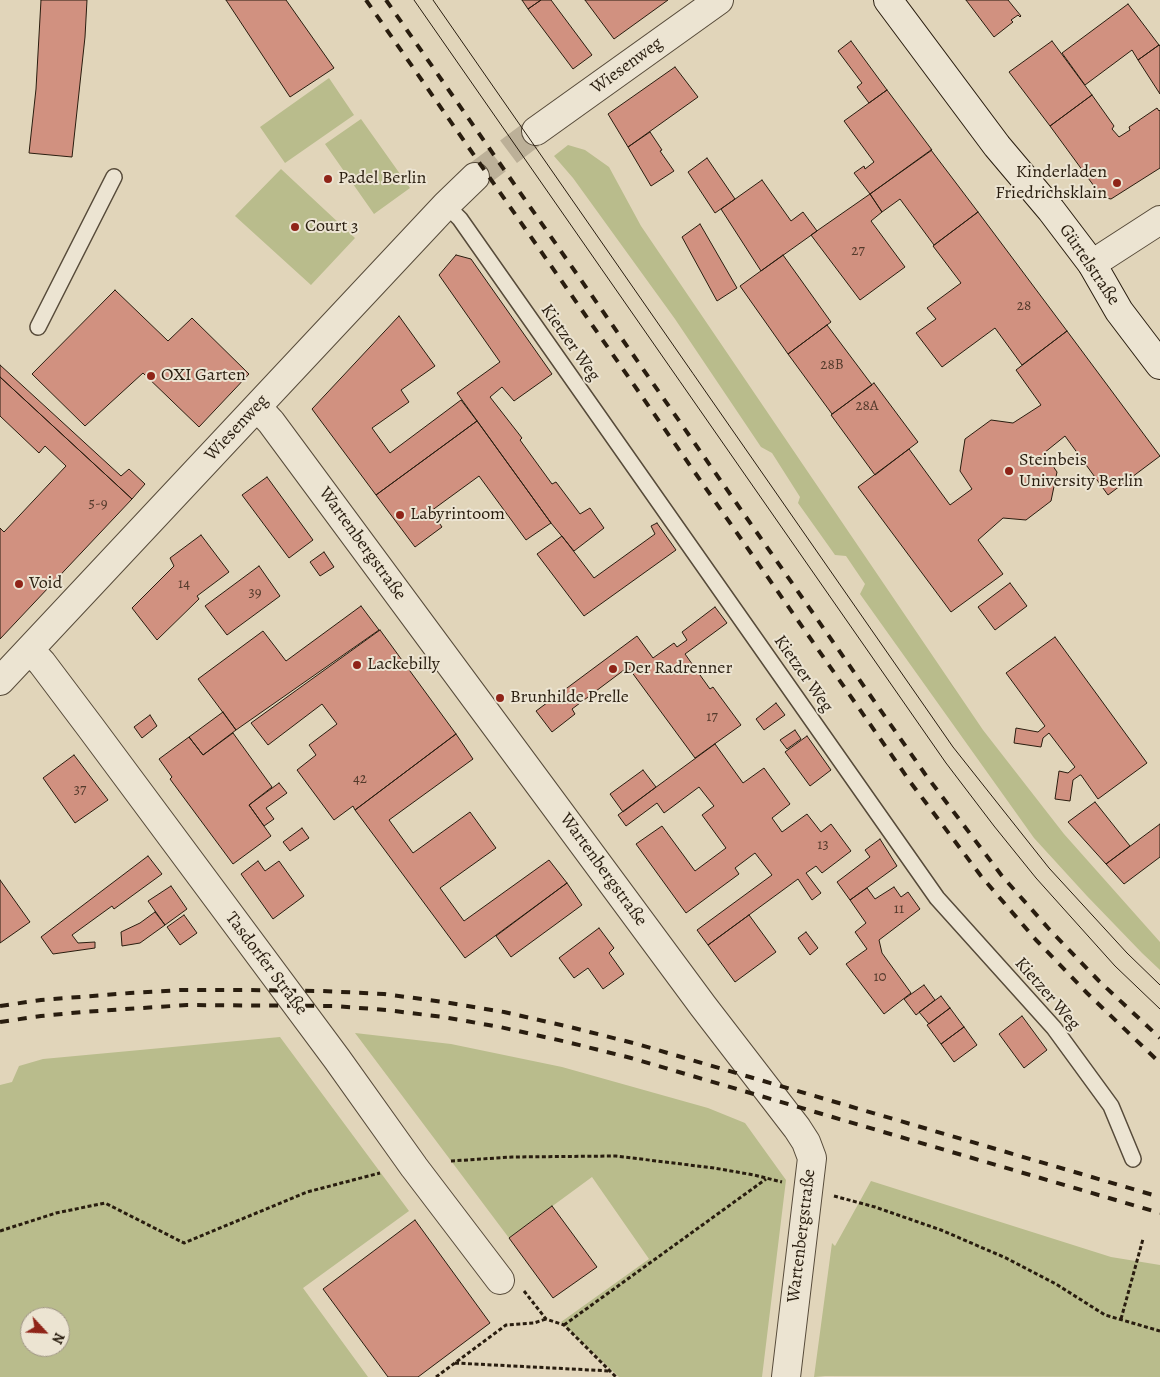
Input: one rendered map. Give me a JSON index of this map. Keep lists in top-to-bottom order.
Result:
{
  "streets": {
    "street": [
      "Wiesenweg",
      "Gürtelstraße",
      "Wartenbergstraße",
      "Tasdorfer Straße"
    ],
    "lane": ["Kietzer Weg"]
  },
  "crossings": [
    ["Wiesenweg", "Kietzer Weg"],
    ["Wiesenweg", "Wartenbergstraße"],
    ["Wiesenweg", "Tasdorfer Straße"]
  ],
  "places": [
    "Padel Berlin",
    "Kinderladen Friedrichsklain",
    "Court 3",
    "OXI Garten",
    "Steinbeis University Berlin",
    "Labyrintoom",
    "Void",
    "Lackebilly",
    "Der Radrenner",
    "Brunhilde Prelle"
  ],
  "house_numbers": [
    "27",
    "28",
    "28B",
    "28A",
    "5-9",
    "14",
    "39",
    "17",
    "42",
    "37",
    "13",
    "11",
    "10"
  ],
  "north": "bottom right"
}
